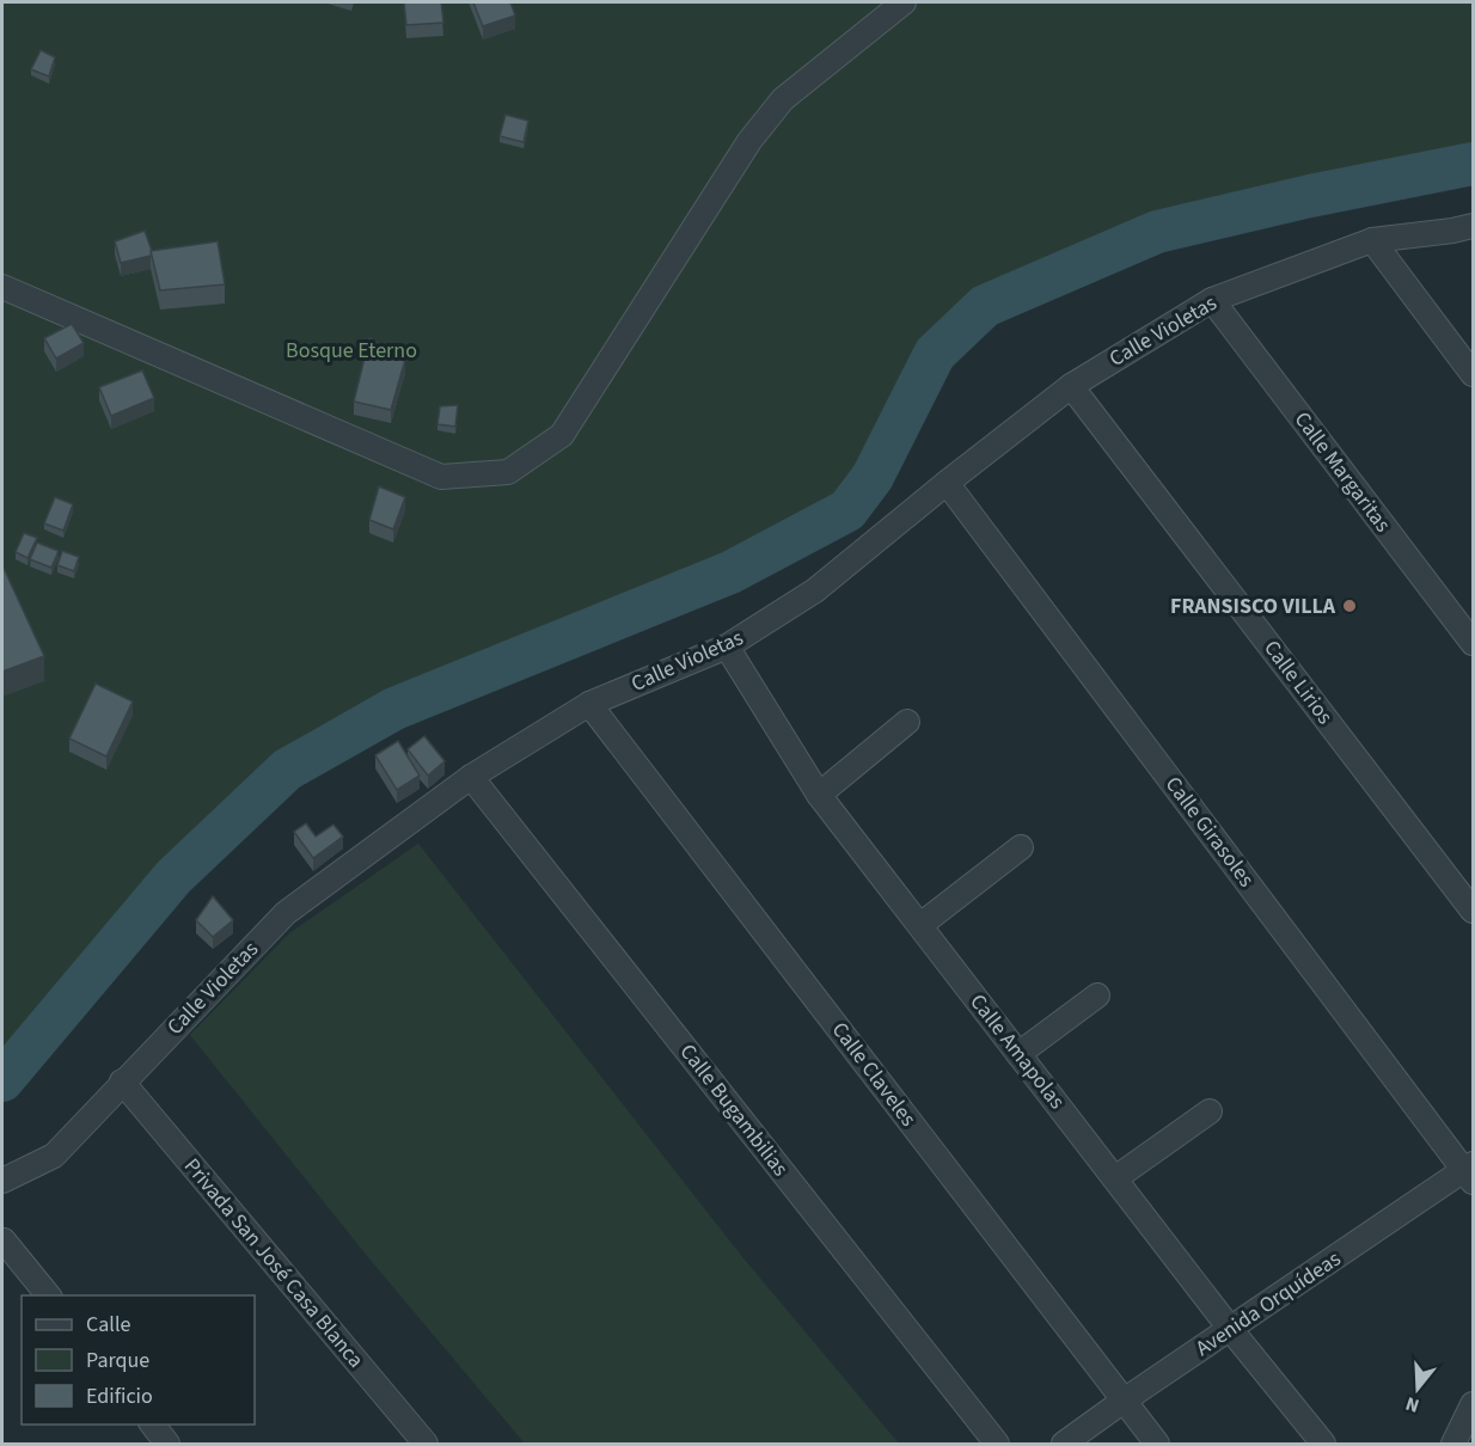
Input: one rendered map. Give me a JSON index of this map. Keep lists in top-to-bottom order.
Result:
{
  "streets": {
    "street": [
      "Calle Violetas",
      "Calle Margaritas",
      "Calle Lirios",
      "Calle Girasoles",
      "Calle Amapolas",
      "Calle Claveles",
      "Calle Bugambilias",
      "Privada San José Casa Blanca",
      "Avenida Orquídeas"
    ]
  },
  "crossings": [
    ["Calle Violetas", "Calle Margaritas"],
    ["Calle Violetas", "Calle Lirios"],
    ["Calle Violetas", "Calle Girasoles"],
    ["Calle Violetas", "Calle Amapolas"],
    ["Calle Violetas", "Calle Claveles"],
    ["Calle Violetas", "Calle Bugambilias"],
    ["Calle Violetas", "Privada San José Casa Blanca"],
    ["Calle Girasoles", "Avenida Orquídeas"],
    ["Calle Amapolas", "Avenida Orquídeas"],
    ["Calle Claveles", "Avenida Orquídeas"]
  ],
  "parks": ["Bosque Eterno"],
  "places": ["FRANSISCO VILLA"],
  "legend": ["Calle", "Parque", "Edificio"],
  "north": "bottom"
}
